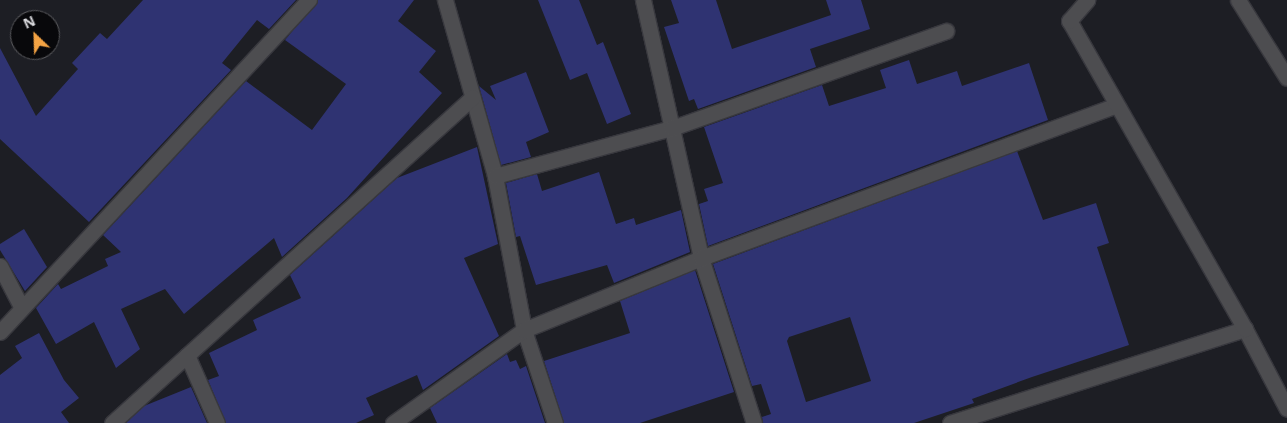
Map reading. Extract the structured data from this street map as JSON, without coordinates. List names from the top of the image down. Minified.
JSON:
{"north":"top left"}
